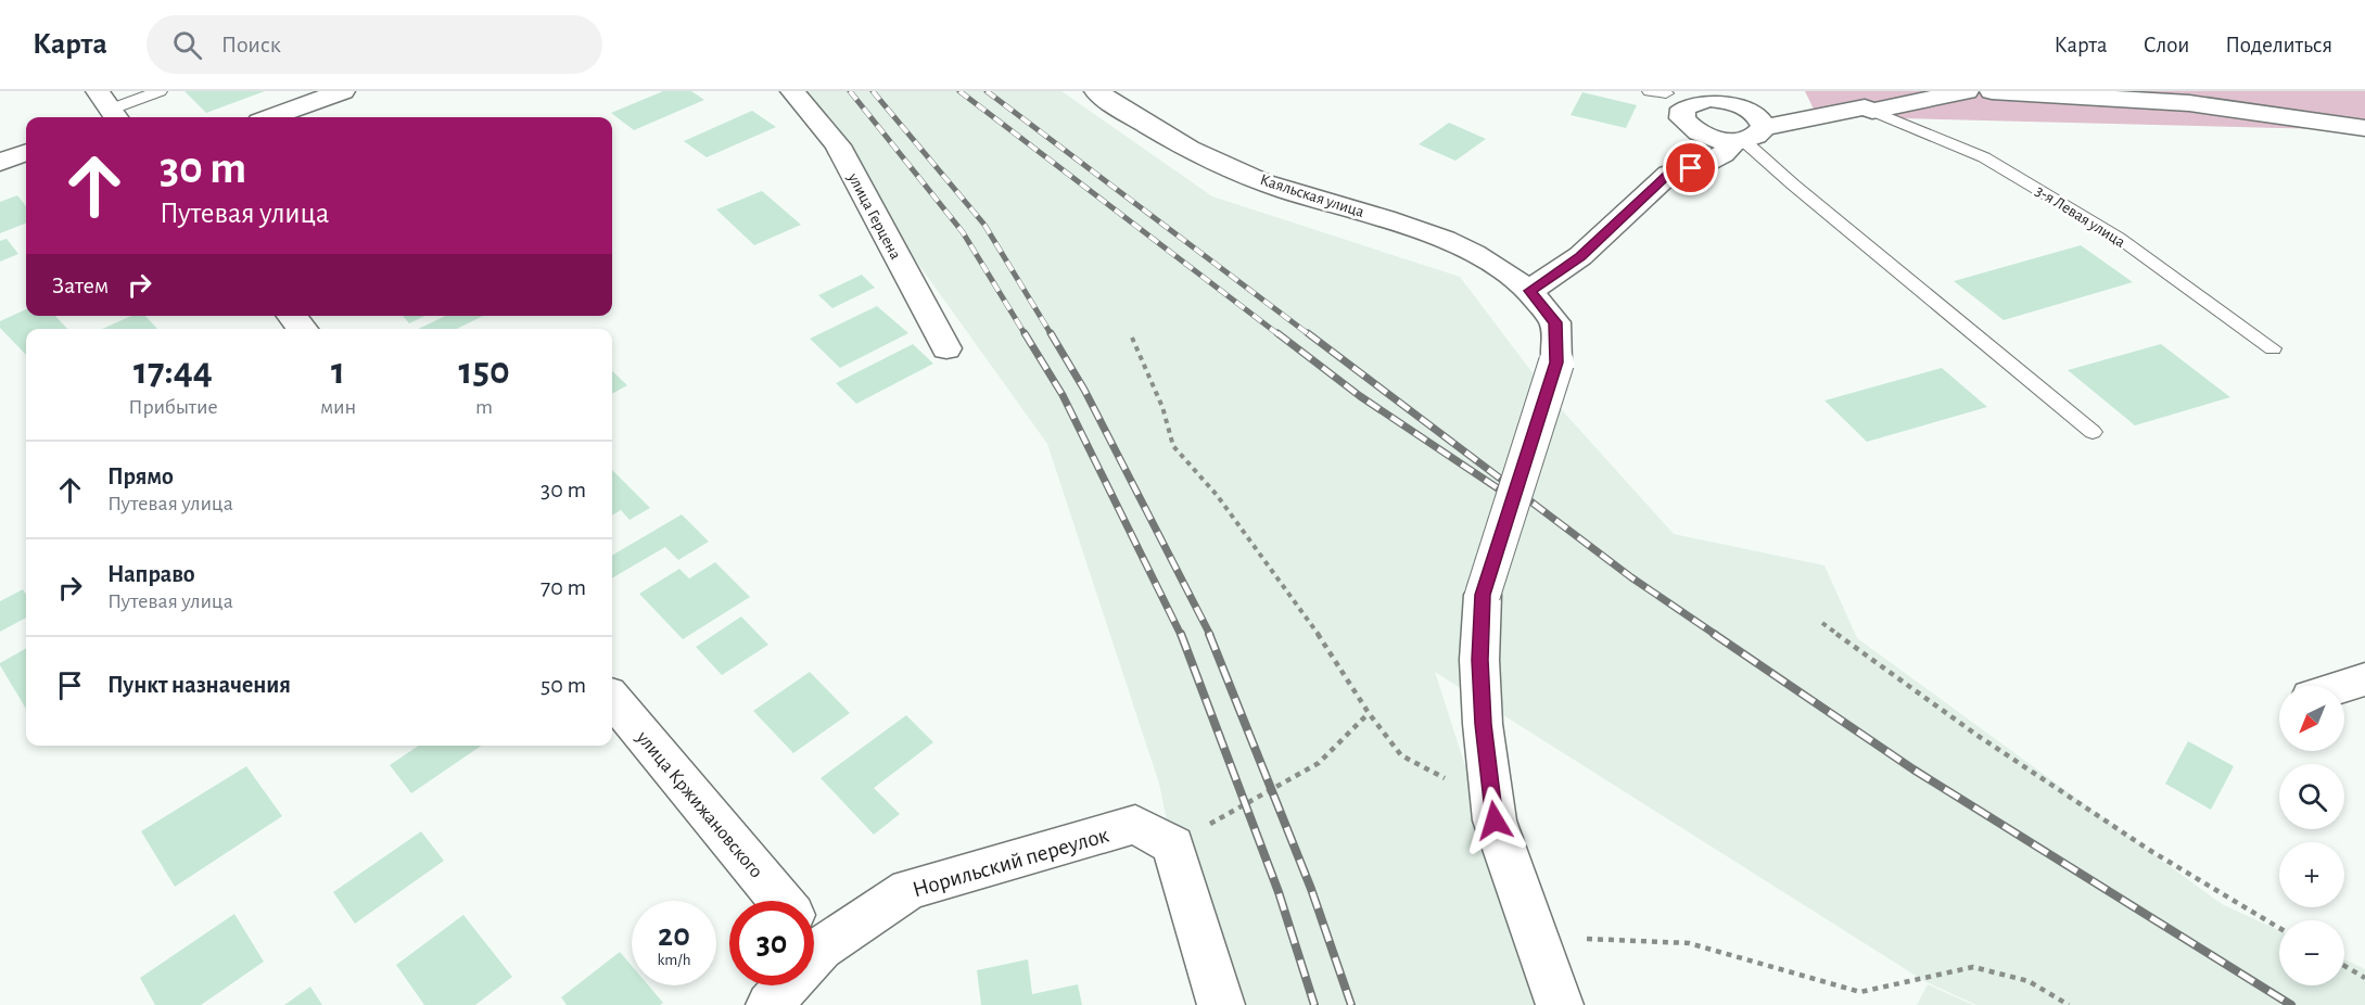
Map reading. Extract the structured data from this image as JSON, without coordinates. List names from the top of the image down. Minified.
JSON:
{"streets":{"street":["Каяльская улица","улица Герцена","3-я Левая улица","улица Кржижановского","Норильский переулок"]},"north":"bottom left","page":{"header":"Карта","search":"Поиск","nav":["Карта","Слои","Поделиться"],"turn":["30 m","Путевая улица"],"then":"Затем","eta":["17:44","Прибытие","1","мин","150","m"],"list":[{"name":"Прямо","note":"Путевая улица","value":"30 m"},{"name":"Направо","note":"Путевая улица","value":"70 m"},{"name":"Пункт назначения","value":"50 m"}],"map_buttons":["+","−"],"speed":"20 km/h","limit":"30"}}
